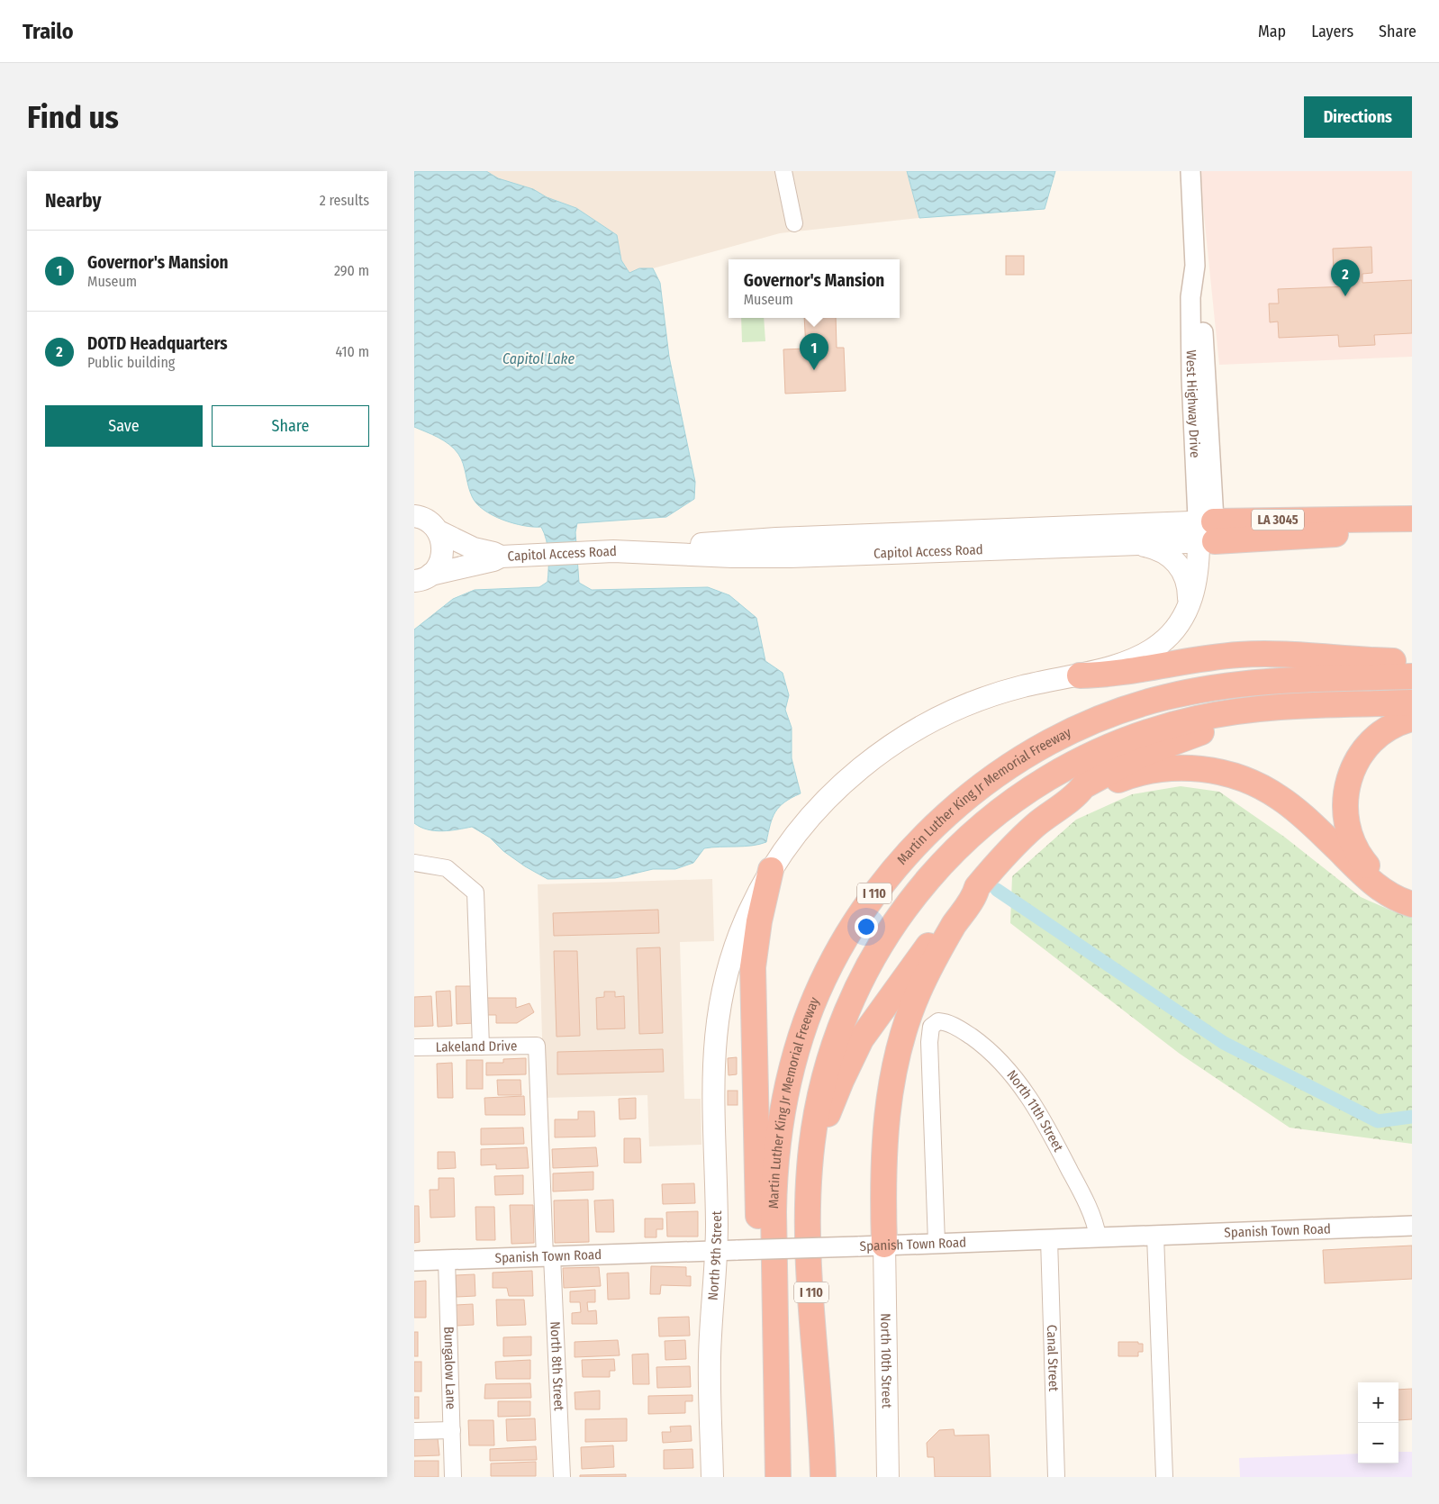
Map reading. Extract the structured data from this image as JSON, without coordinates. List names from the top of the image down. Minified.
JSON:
{"streets":{"highway":["LA 3045","Martin Luther King Jr Memorial Freeway","I 110"],"main road":["Capitol Access Road","North 9th Street","North 10th Street"],"street":["West Highway Drive","Lakeland Drive","North 11th Street","Spanish Town Road","Canal Street","North 8th Street","Bungalow Lane"]},"crossings":[["West Highway Drive","LA 3045"],["West Highway Drive","Capitol Access Road"],["West Highway Drive","North 9th Street"],["LA 3045","Capitol Access Road"],["LA 3045","North 9th Street"],["Capitol Access Road","North 9th Street"],["Lakeland Drive","North 8th Street"],["North 11th Street","Spanish Town Road"],["Spanish Town Road","North 9th Street"],["Spanish Town Road","Canal Street"],["Spanish Town Road","North 10th Street"],["Spanish Town Road","North 8th Street"],["Spanish Town Road","Bungalow Lane"]],"water":["Capitol Lake"],"page":{"header":"Trailo","nav":["Map","Layers","Share"],"buttons":["Directions",["Save","Share"]],"title":"Find us","heading":["Nearby","2 results"],"list":[{"mark":"1","name":"Governor's Mansion","note":"Museum","value":"290 m"},{"mark":"2","name":"DOTD Headquarters","note":"Public building","value":"410 m"}],"popup":["Governor's Mansion","Museum"],"pins":["2","1"],"map_buttons":["+","−"]}}
